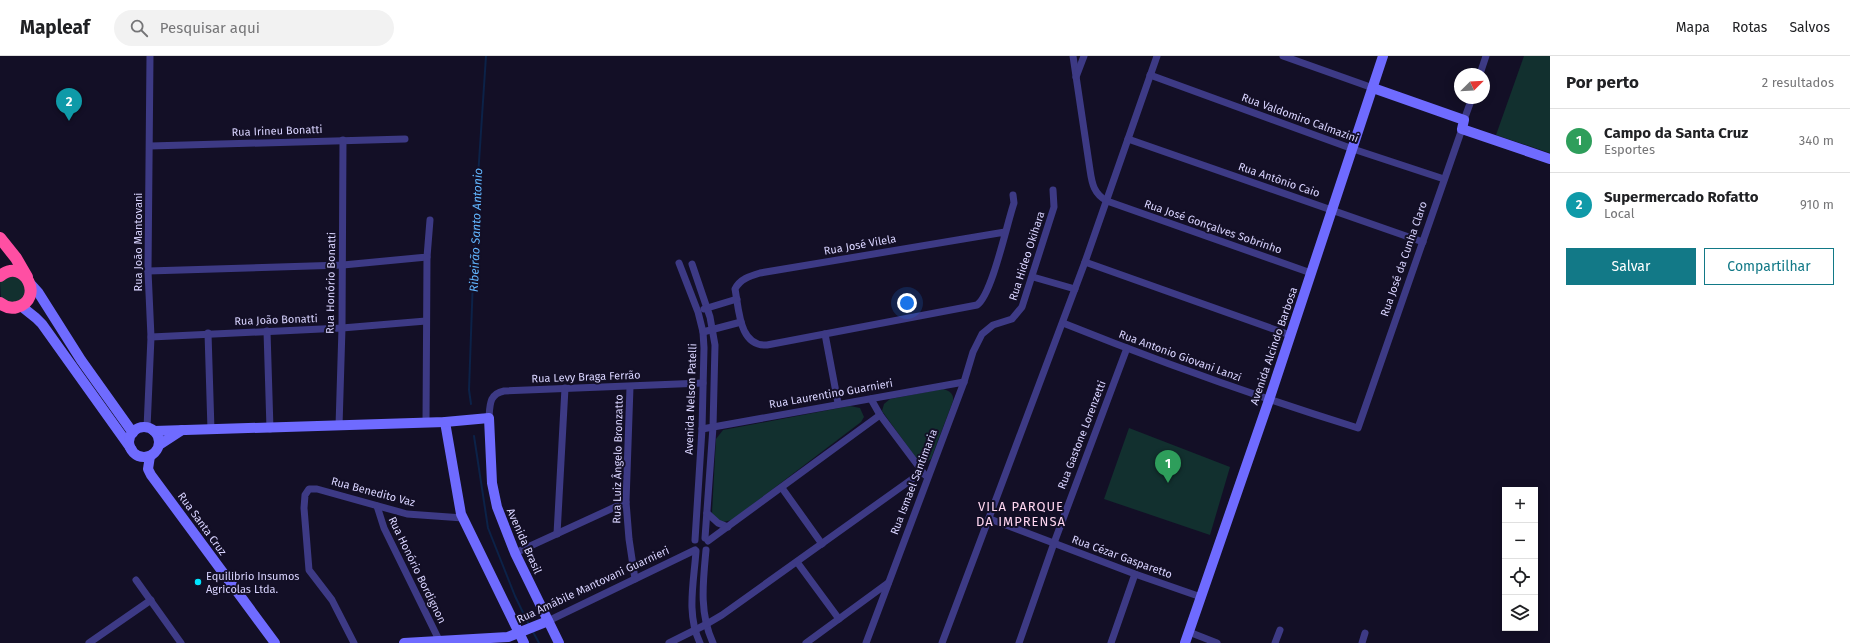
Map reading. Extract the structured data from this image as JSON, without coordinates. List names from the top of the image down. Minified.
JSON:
{"streets":{"main road":["Avenida Alcindo Barbosa","Rua Santa Cruz","Avenida Brasil","Rua Amábile Mantovani Guarnieri"],"street":["Rua Valdomiro Calmazini","Rua Irineu Bonatti","Rua Antônio Caio","Rua José Gonçalves Sobrinho","Rua João Mantovani","Rua José Vilela","Rua Hideo Okihara","Rua José da Cunha Claro","Rua Honório Bonatti","Rua João Bonatti","Rua Antonio Giovani Lanzi","Rua Levy Braga Ferrão","Rua Laurentino Guarnieri","Avenida Nelson Patelli","Rua Gastone Lorenzetti","Rua Luiz Ângelo Bronzatto","Rua Ismael Santimaria","Rua Benedito Vaz","Rua Cézar Gasparetto","Rua Honório Bordignon"]},"crossings":[["Rua Valdomiro Calmazini","Rua José da Cunha Claro"],["Rua Valdomiro Calmazini","Avenida Alcindo Barbosa"],["Rua Irineu Bonatti","Rua João Mantovani"],["Rua Irineu Bonatti","Rua Honório Bonatti"],["Rua Antônio Caio","Rua José da Cunha Claro"],["Rua Antônio Caio","Avenida Alcindo Barbosa"],["Rua José Gonçalves Sobrinho","Avenida Alcindo Barbosa"],["Rua João Mantovani","Rua João Bonatti"],["Rua João Mantovani","Rua Santa Cruz"],["Rua Hideo Okihara","Rua Ismael Santimaria"],["Rua José da Cunha Claro","Rua Antonio Giovani Lanzi"],["Rua Honório Bonatti","Rua João Bonatti"],["Avenida Alcindo Barbosa","Rua Antonio Giovani Lanzi"],["Avenida Alcindo Barbosa","Rua Cézar Gasparetto"],["Rua Antonio Giovani Lanzi","Rua Gastone Lorenzetti"],["Rua Levy Braga Ferrão","Avenida Nelson Patelli"],["Rua Levy Braga Ferrão","Rua Luiz Ângelo Bronzatto"],["Rua Levy Braga Ferrão","Avenida Brasil"],["Rua Laurentino Guarnieri","Avenida Nelson Patelli"],["Rua Laurentino Guarnieri","Rua Ismael Santimaria"],["Avenida Nelson Patelli","Rua Amábile Mantovani Guarnieri"],["Rua Gastone Lorenzetti","Rua Cézar Gasparetto"],["Rua Luiz Ângelo Bronzatto","Rua Amábile Mantovani Guarnieri"],["Rua Benedito Vaz","Rua Honório Bordignon"],["Avenida Brasil","Rua Amábile Mantovani Guarnieri"],["Rua Honório Bordignon","Rua Amábile Mantovani Guarnieri"]],"districts":["VILA PARQUE DA IMPRENSA"],"water":["Ribeirão Santo Antonio"],"places":["Equilibrio Insumos Agricolas Ltda."],"north":"top right","page":{"header":"Mapleaf","search":"Pesquisar aqui","nav":["Mapa","Rotas","Salvos"],"heading":["Por perto","2 resultados"],"pins":["2","1"],"list":[{"mark":"1","name":"Campo da Santa Cruz","note":"Esportes","value":"340 m"},{"mark":"2","name":"Supermercado Rofatto","note":"Local","value":"910 m"}],"buttons":["Salvar","Compartilhar"],"map_buttons":["+","−"]}}
